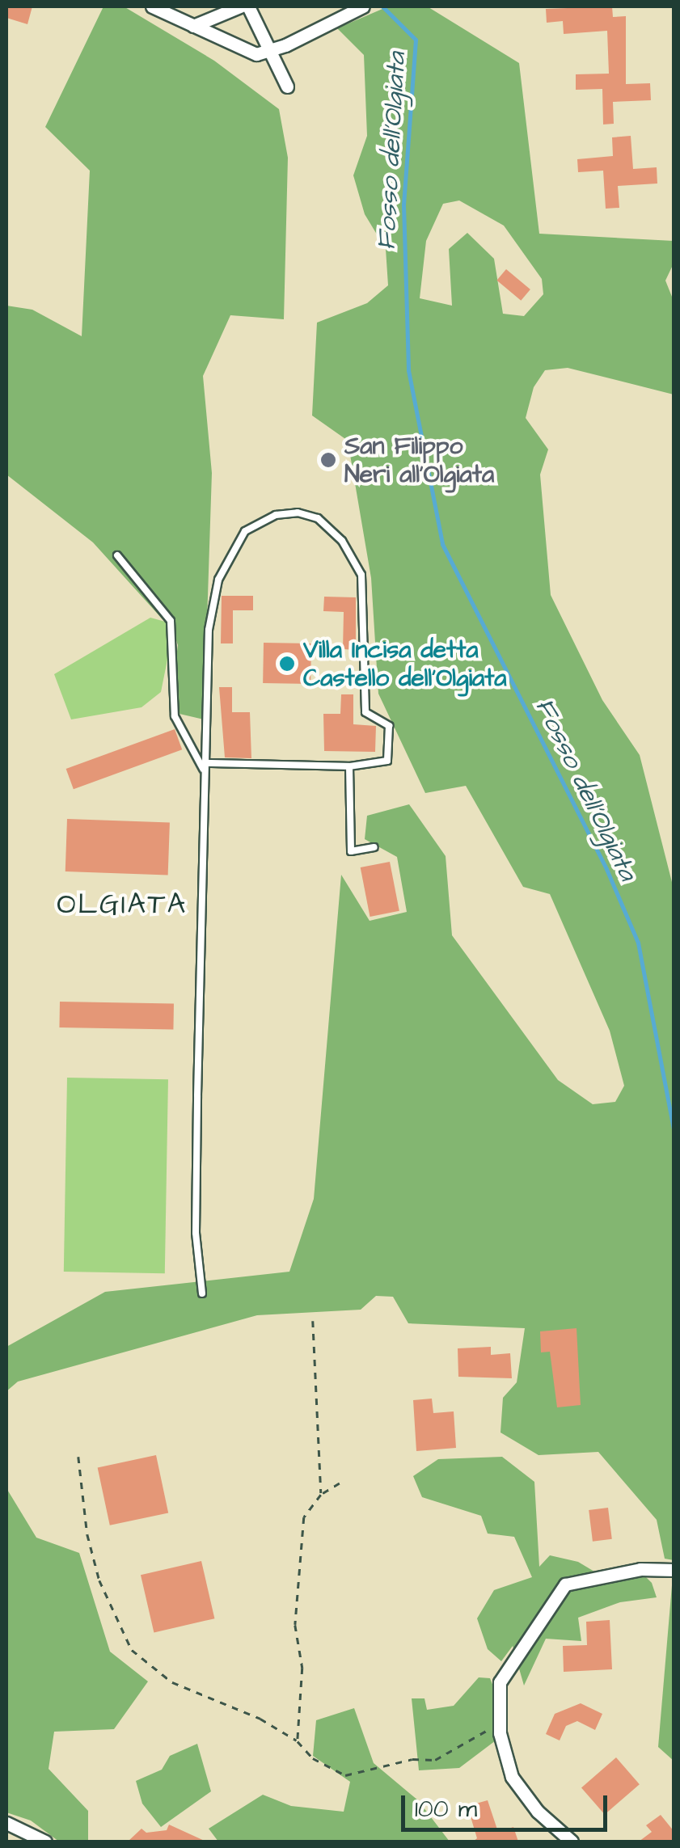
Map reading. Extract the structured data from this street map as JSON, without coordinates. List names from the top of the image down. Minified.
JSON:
{"districts":["OLGIATA"],"water":["Fosso dell’Olgiata"],"places":["San Filippo Neri all'Olgiata","Villa Incisa detta Castello dell'Olgiata"],"scale_bar":"100 m"}
